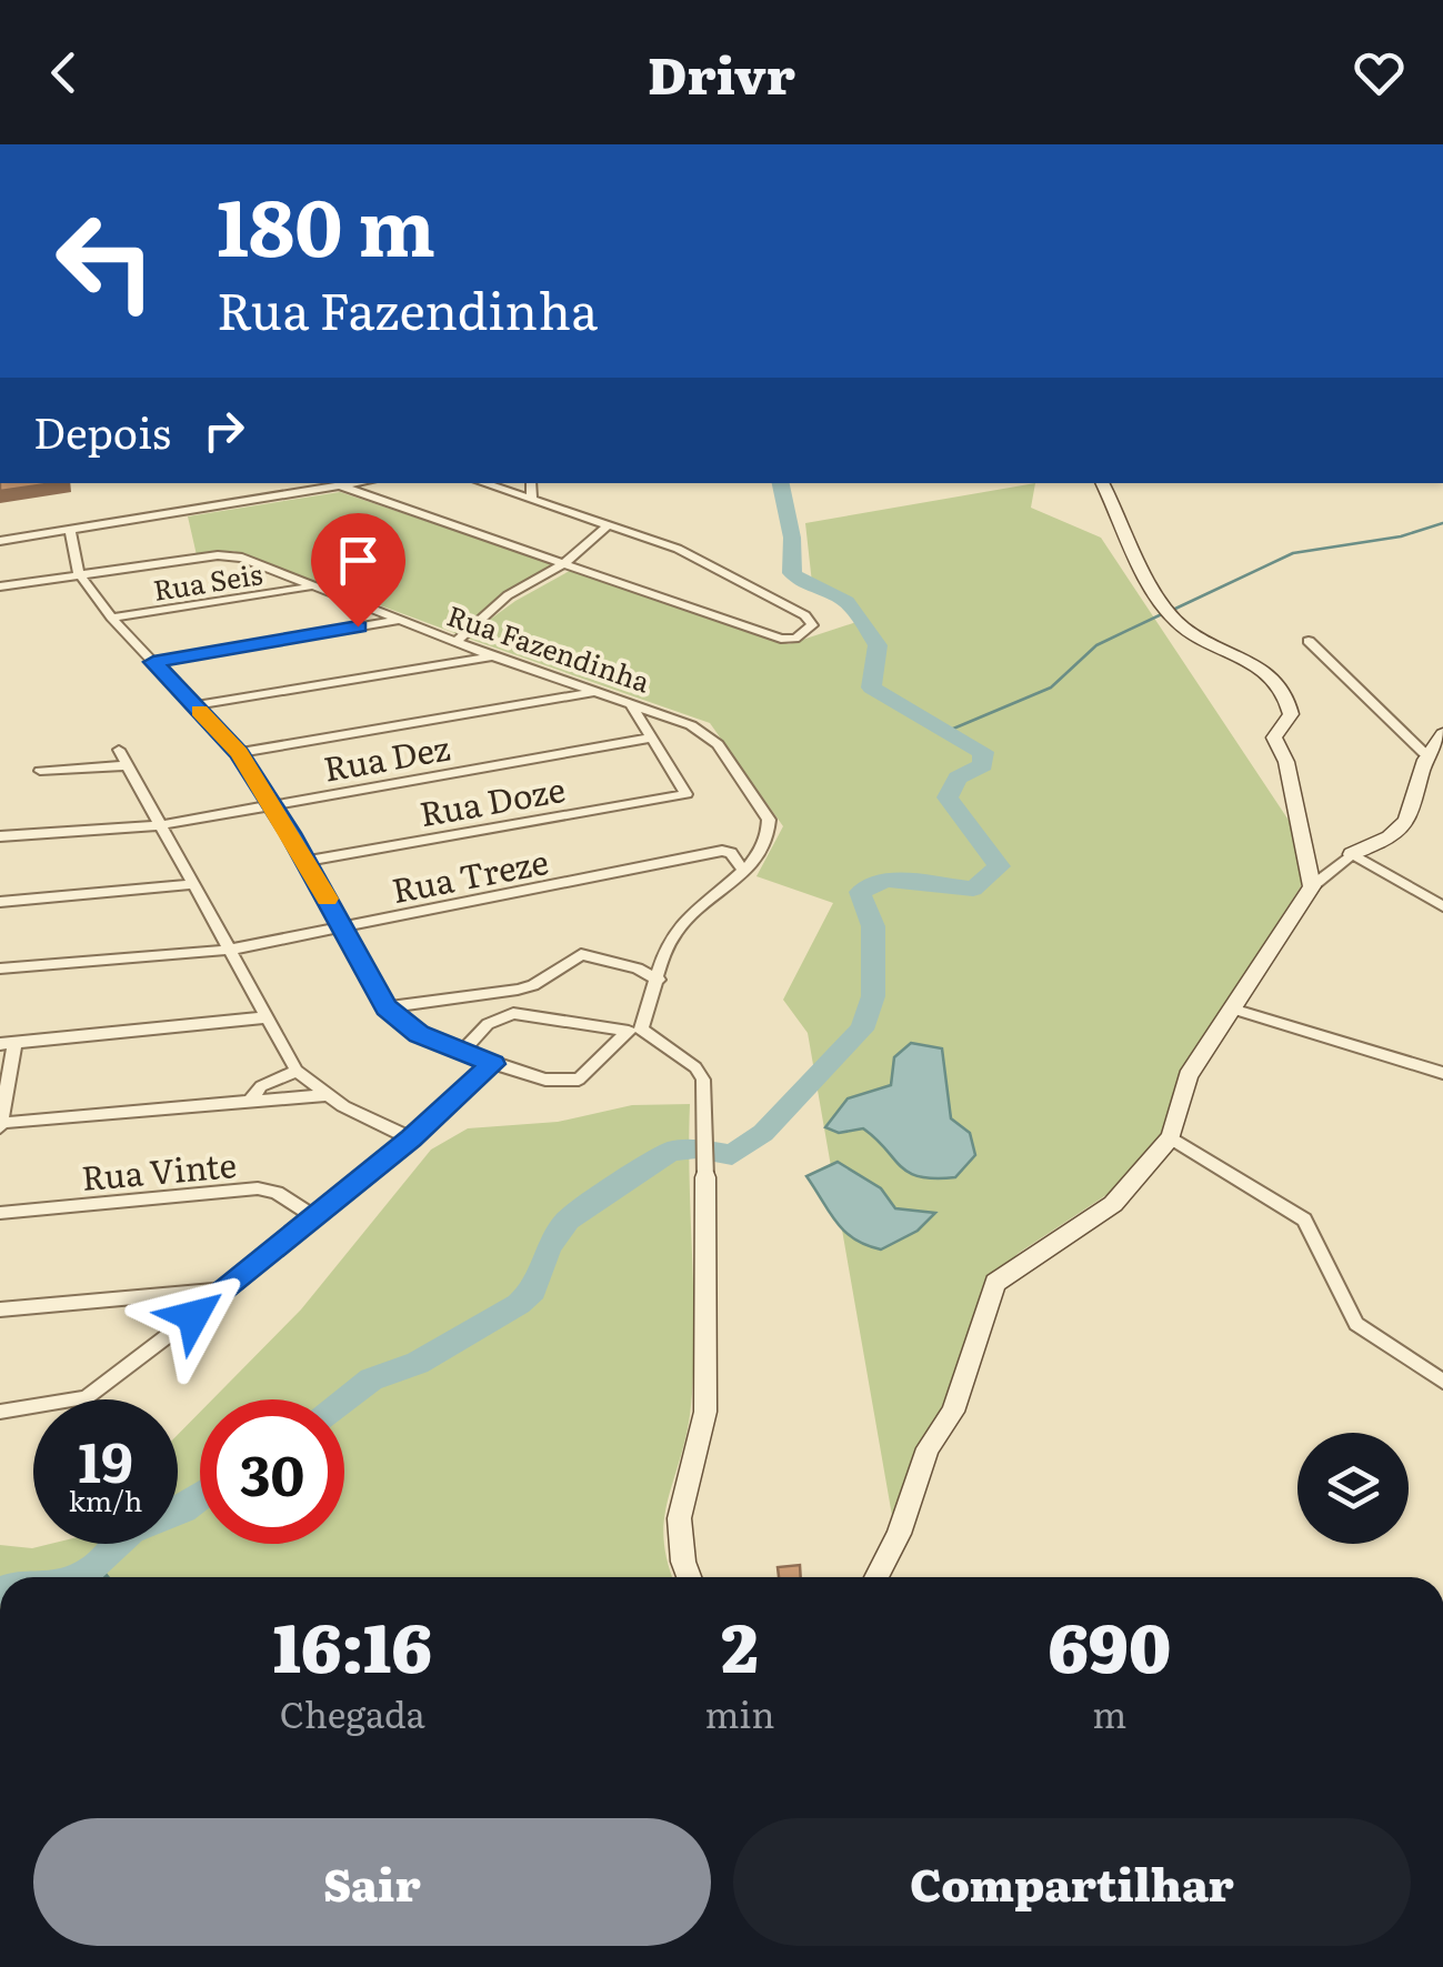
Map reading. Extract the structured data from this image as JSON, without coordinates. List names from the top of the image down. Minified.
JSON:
{"streets":{"street":["Rua Seis","Rua Fazendinha","Rua Dez","Rua Doze","Rua Treze","Rua Vinte"]},"crossings":[["Rua Seis","Rua Fazendinha"],["Rua Fazendinha","Rua Treze"],["Rua Dez","Rua Doze"]],"page":{"header":"Drivr","turn":["180 m","Rua Fazendinha"],"then":"Depois","speed":"19 km/h","limit":"30","eta":["16:16","Chegada","2","min","690","m"],"buttons":["Sair","Compartilhar"]}}
